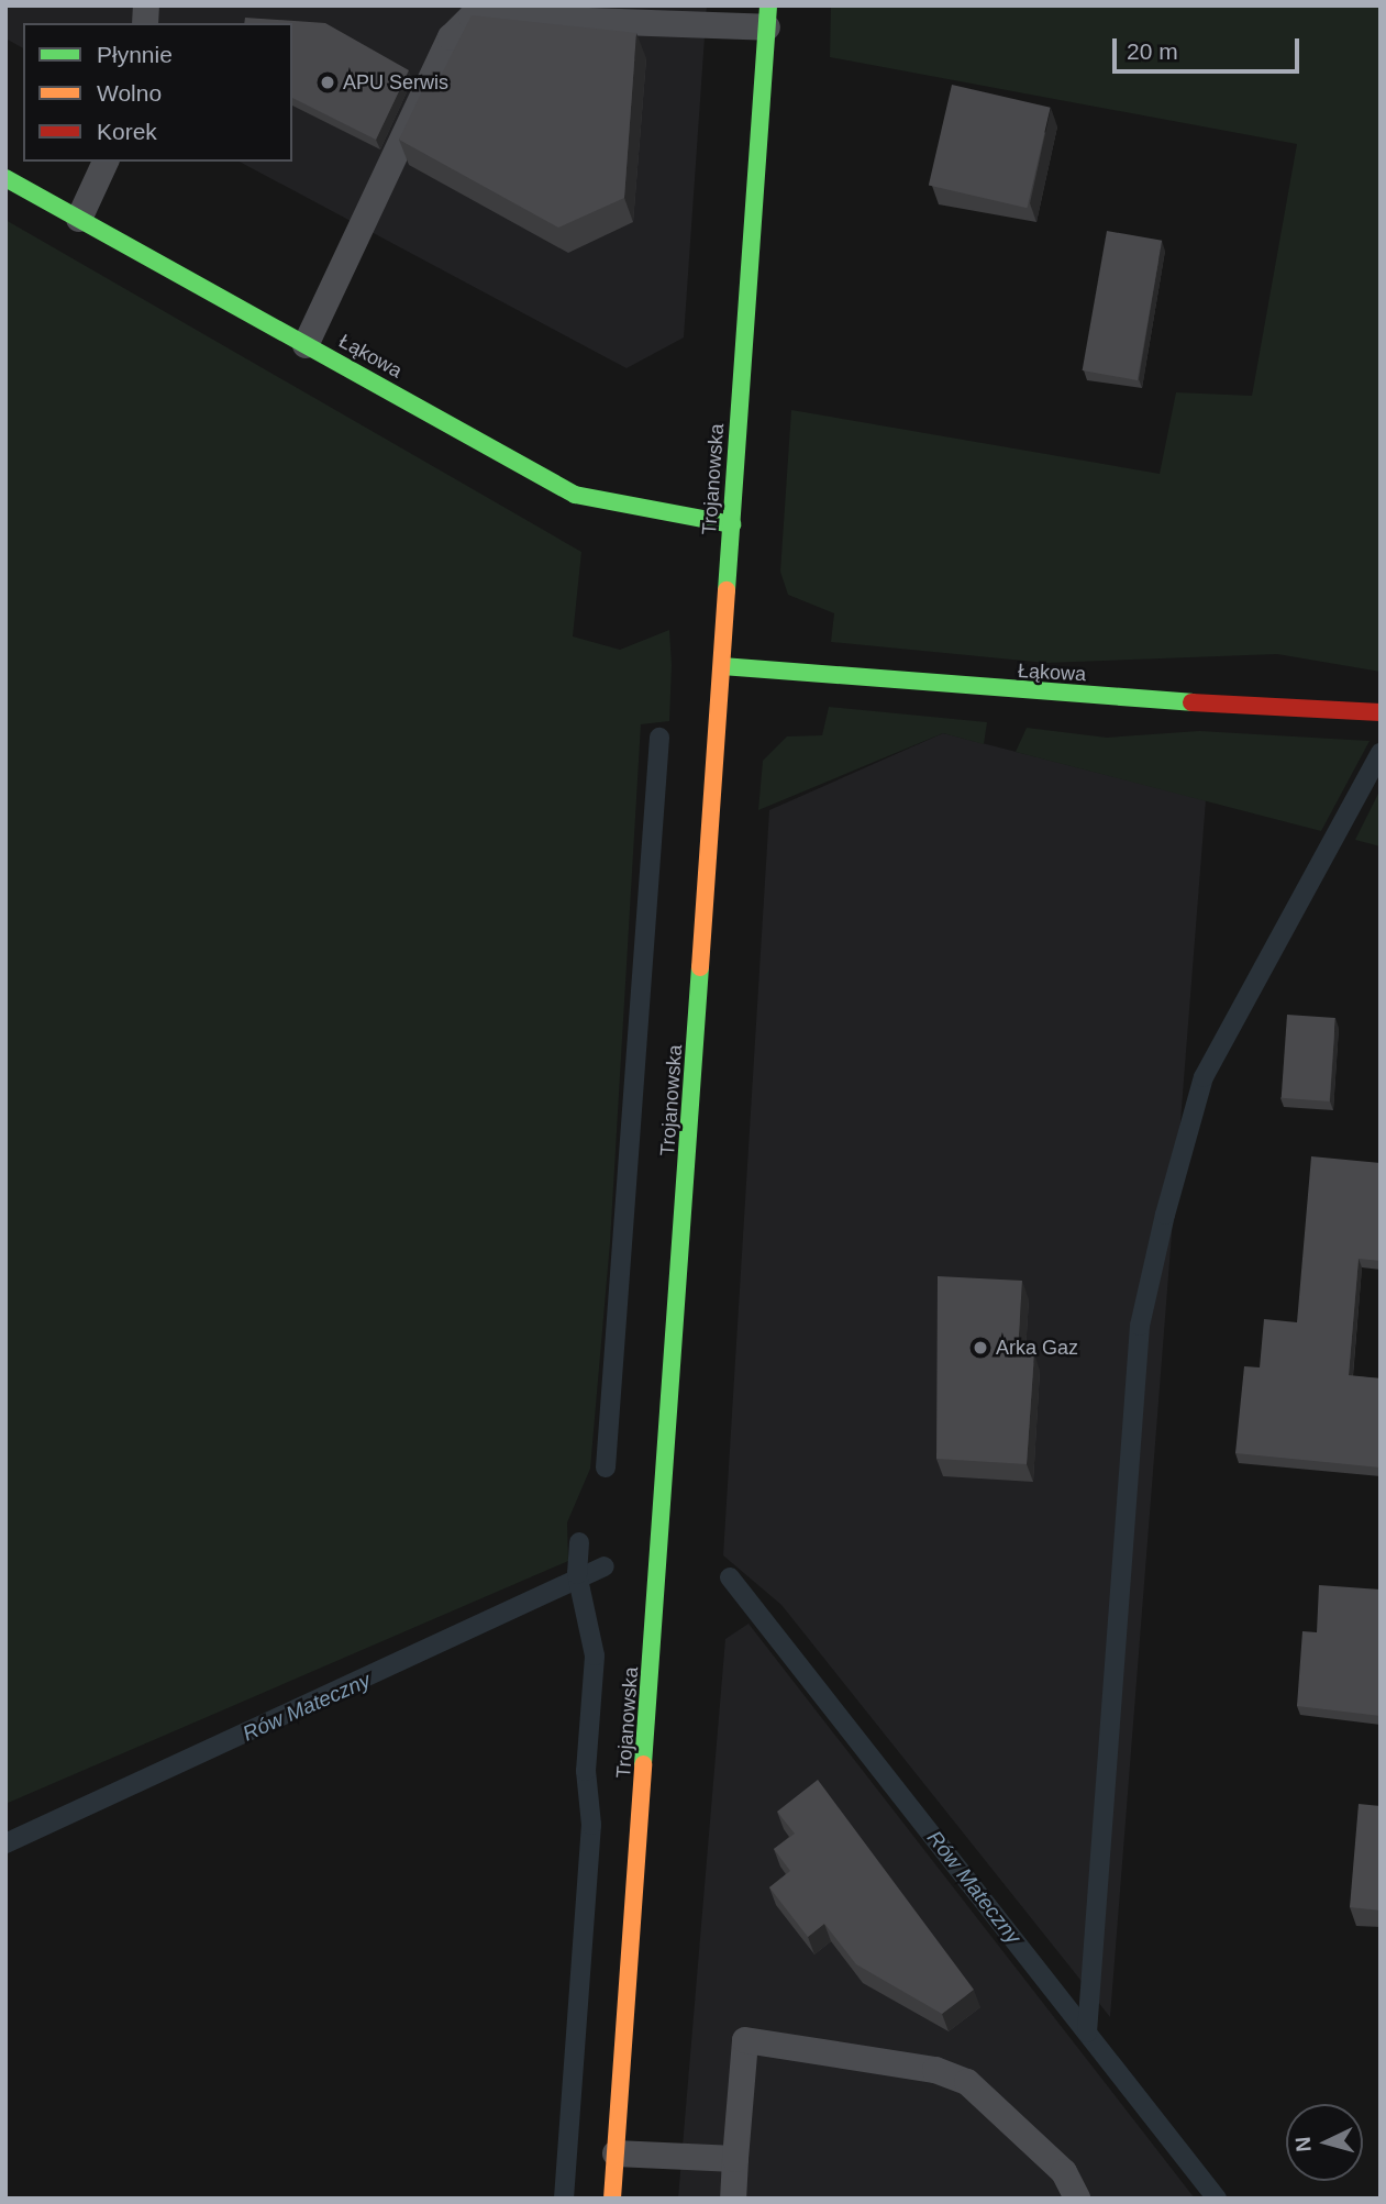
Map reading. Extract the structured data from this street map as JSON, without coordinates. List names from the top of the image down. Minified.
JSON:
{"streets":{"street":["Łąkowa","Trojanowska"]},"crossings":[["Łąkowa","Trojanowska"]],"water":["Rów Mateczny"],"places":["APU Serwis","Arka Gaz"],"legend":["Płynnie","Wolno","Korek"],"scale_bar":"20 m","north":"left"}
